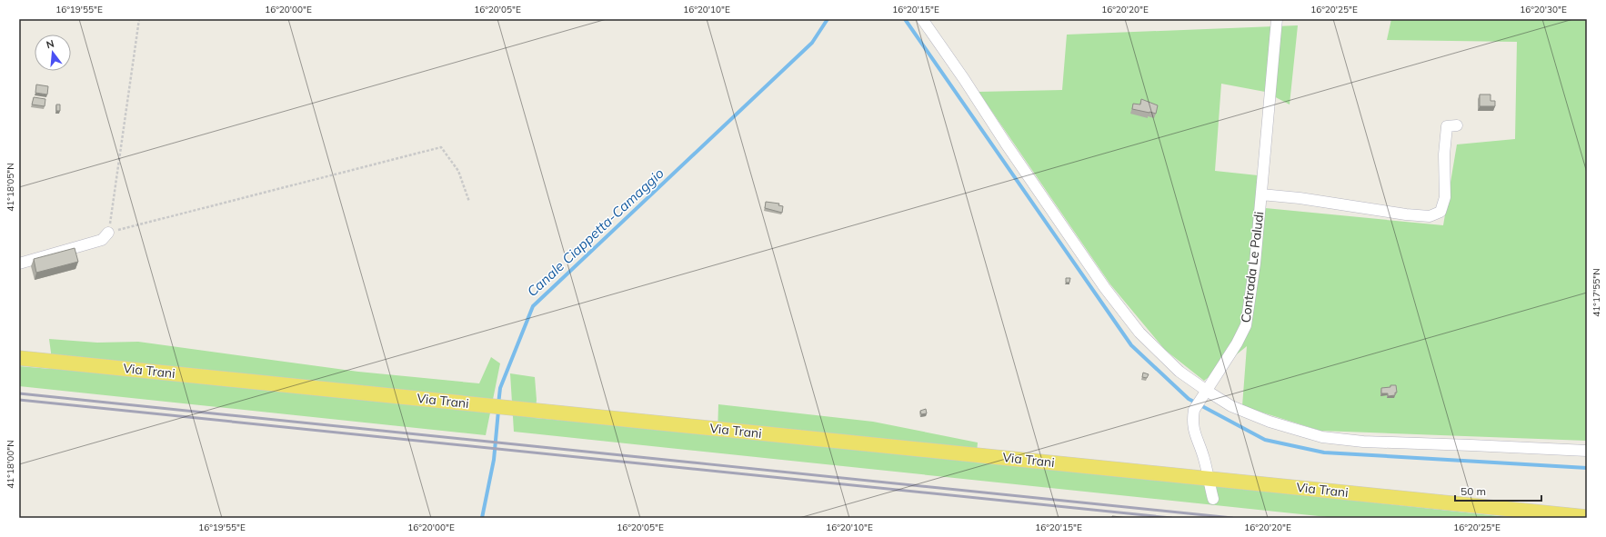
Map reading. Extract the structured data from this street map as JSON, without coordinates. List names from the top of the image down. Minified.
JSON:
{"streets":{"main road":["Via Trani"],"street":["Contrada Le Paludi"]},"crossings":[["Contrada Le Paludi","Via Trani"]],"water":["Canale Ciappetta-Camaggio"],"scale_bar":"50 m","north":"top","coordinates":["16°19'55\"E","16°20'00\"E","16°20'05\"E","16°20'10\"E","16°20'15\"E","16°20'20\"E","16°20'25\"E","16°20'30\"E","41°18'05\"N","41°17'55\"N","41°18'00\"N"]}
